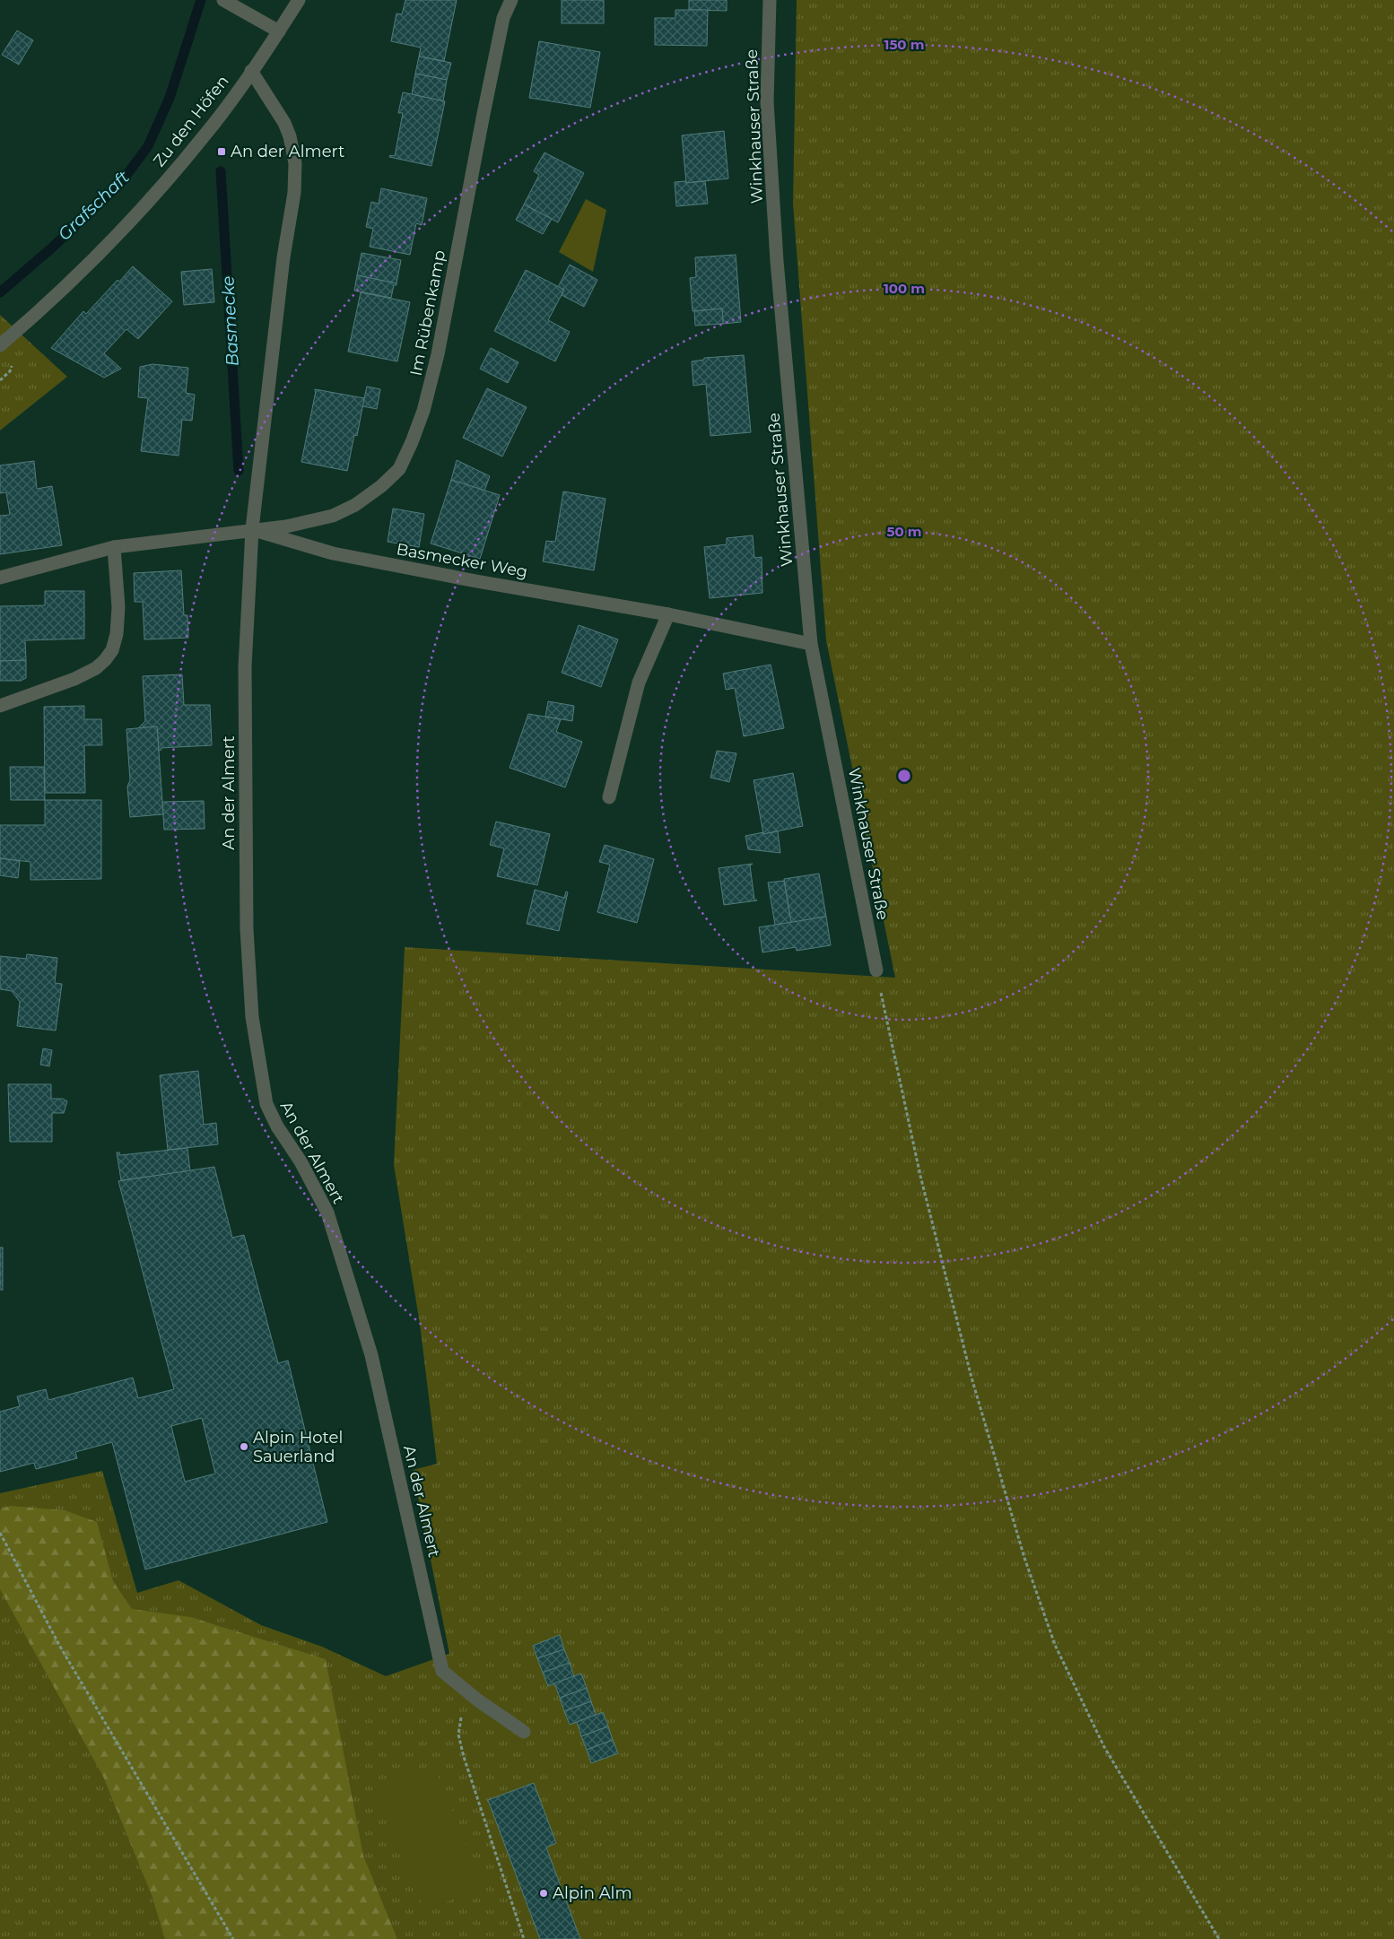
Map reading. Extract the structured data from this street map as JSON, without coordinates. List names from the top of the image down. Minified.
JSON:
{"streets":{"street":["Zu den Höfen","Winkhauser Straße","Im Rübenkamp","Basmecker Weg","An der Almert"]},"crossings":[["Zu den Höfen","An der Almert"],["Winkhauser Straße","Basmecker Weg"],["Im Rübenkamp","Basmecker Weg"],["Im Rübenkamp","An der Almert"],["Basmecker Weg","An der Almert"]],"water":["Grafschaft","Basmecke"],"places":{"transit":["An der Almert"],"other":["Alpin Hotel Sauerland","Alpin Alm"]},"rings":["150 m","100 m","50 m"]}
